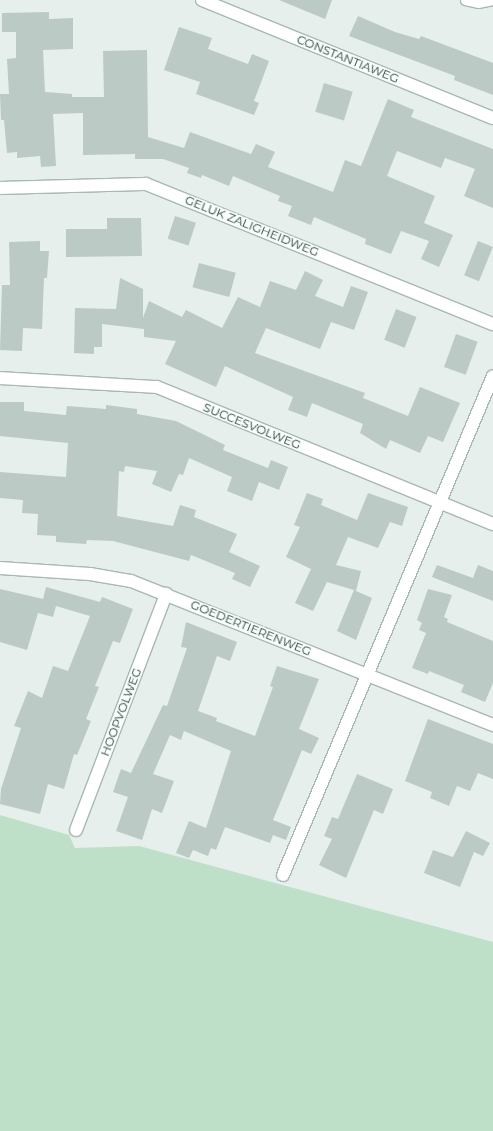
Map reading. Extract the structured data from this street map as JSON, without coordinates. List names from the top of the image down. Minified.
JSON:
{"streets":{"street":["CONSTANTIAWEG","GELUK ZALIGHEIDWEG","SUCCESVOLWEG","GOEDERTIERENWEG","HOOPVOLWEG"]},"crossings":[["GOEDERTIERENWEG","HOOPVOLWEG"]]}
